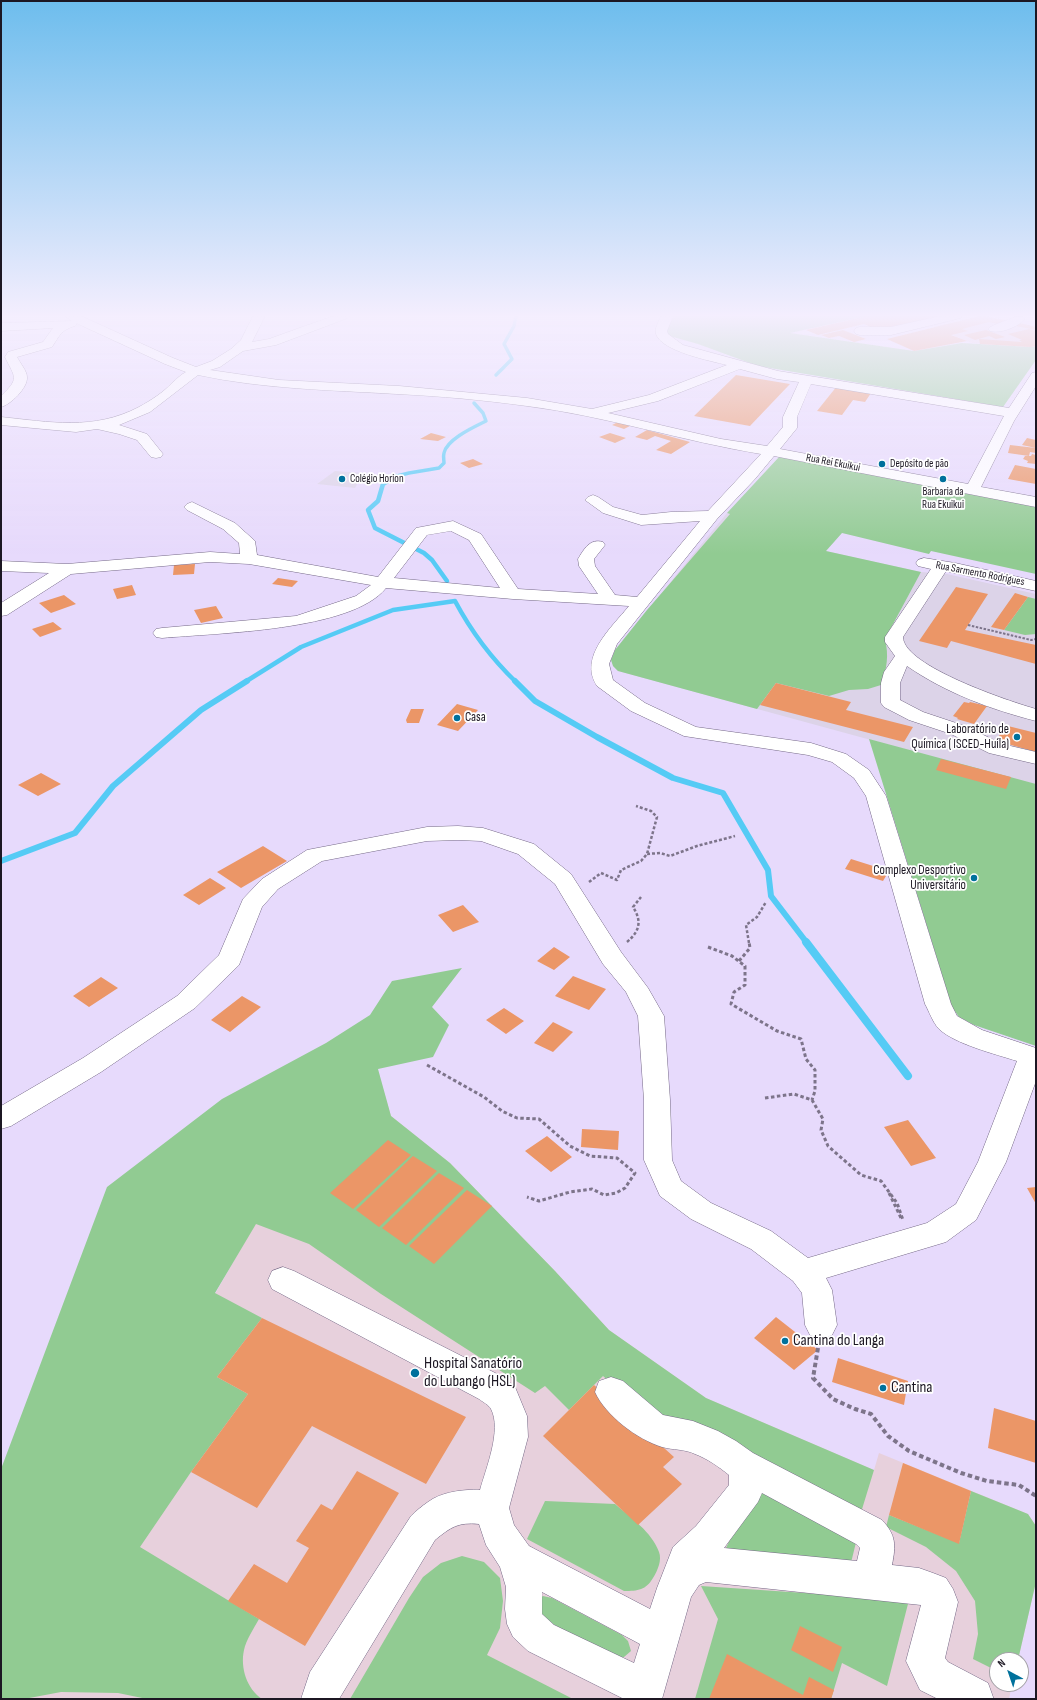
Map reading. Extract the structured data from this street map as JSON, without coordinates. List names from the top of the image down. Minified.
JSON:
{"streets":{"street":["Rua Rei Ekuikui","Rua Sarmento Rodrigues"]},"places":["Depósito de pão","Colégio Horion","Barbaria da Rua Ekuikui","Casa","Laboratório de Química ( ISCED-Huíla)","Complexo Desportivo Universitário","Cantina do Langa","Hospital Sanatório do Lubango (HSL)","Cantina"],"north":"top left"}
